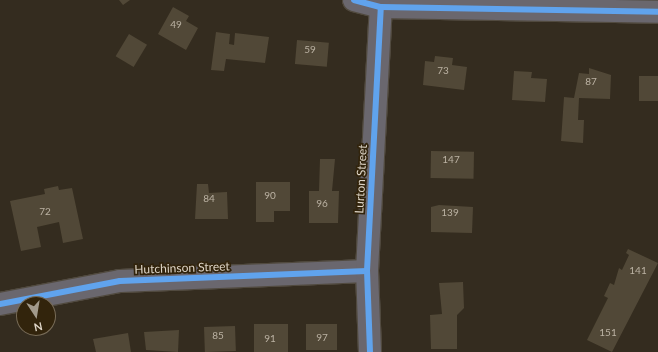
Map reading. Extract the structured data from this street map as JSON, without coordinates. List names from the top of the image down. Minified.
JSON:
{"streets":{"street":["Lurton Street","Hutchinson Street"]},"crossings":[["Lurton Street","Hutchinson Street"]],"house_numbers":["49","59","73","87","147","90","84","96","72","139","141","151","85","97","91"],"north":"bottom"}
